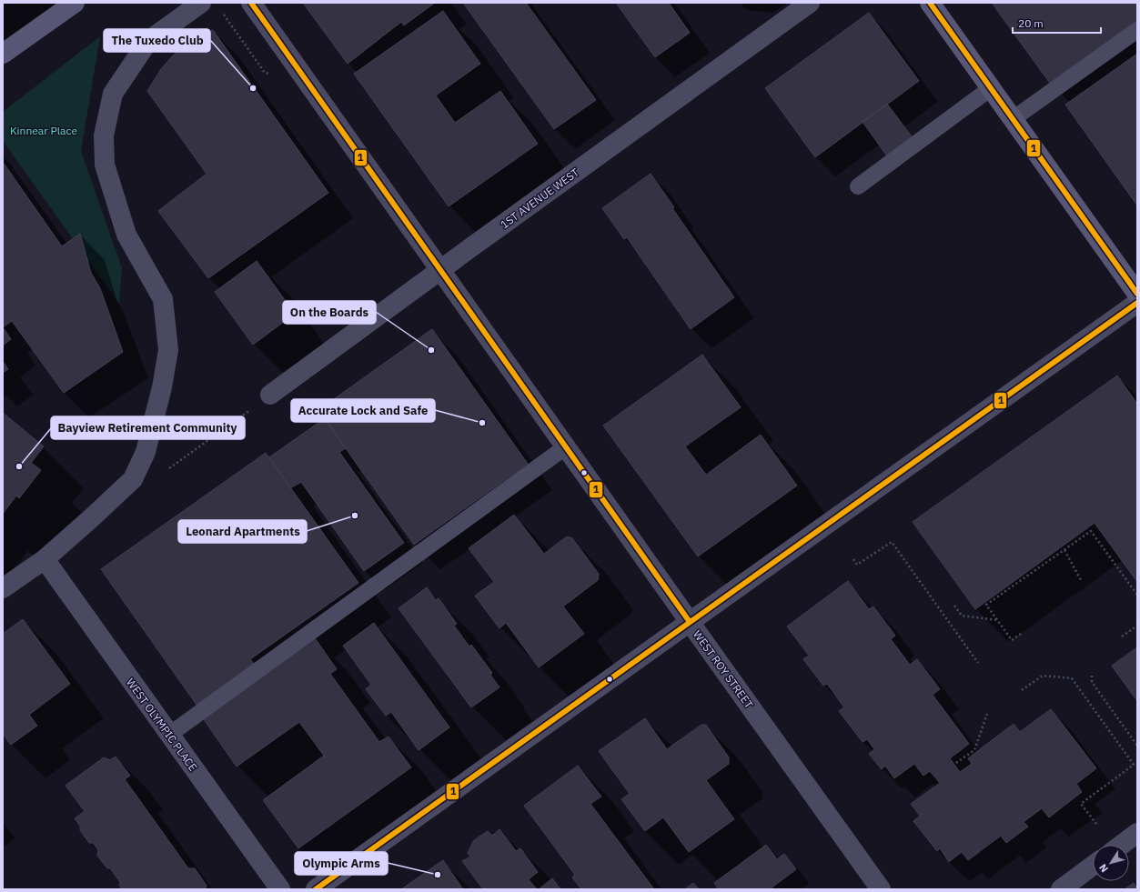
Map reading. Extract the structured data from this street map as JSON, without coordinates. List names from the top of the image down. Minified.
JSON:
{"streets":{"street":["1ST AVENUE WEST","WEST ROY STREET","WEST OLYMPIC PLACE"]},"crossings":[["1ST AVENUE WEST","WEST ROY STREET"]],"parks":["Kinnear Place"],"places":["The Tuxedo Club","On the Boards","Accurate Lock and Safe","Bayview Retirement Community","Leonard Apartments","Olympic Arms"],"lines":["transit line 1"],"scale_bar":"20 m","north":"bottom left"}
